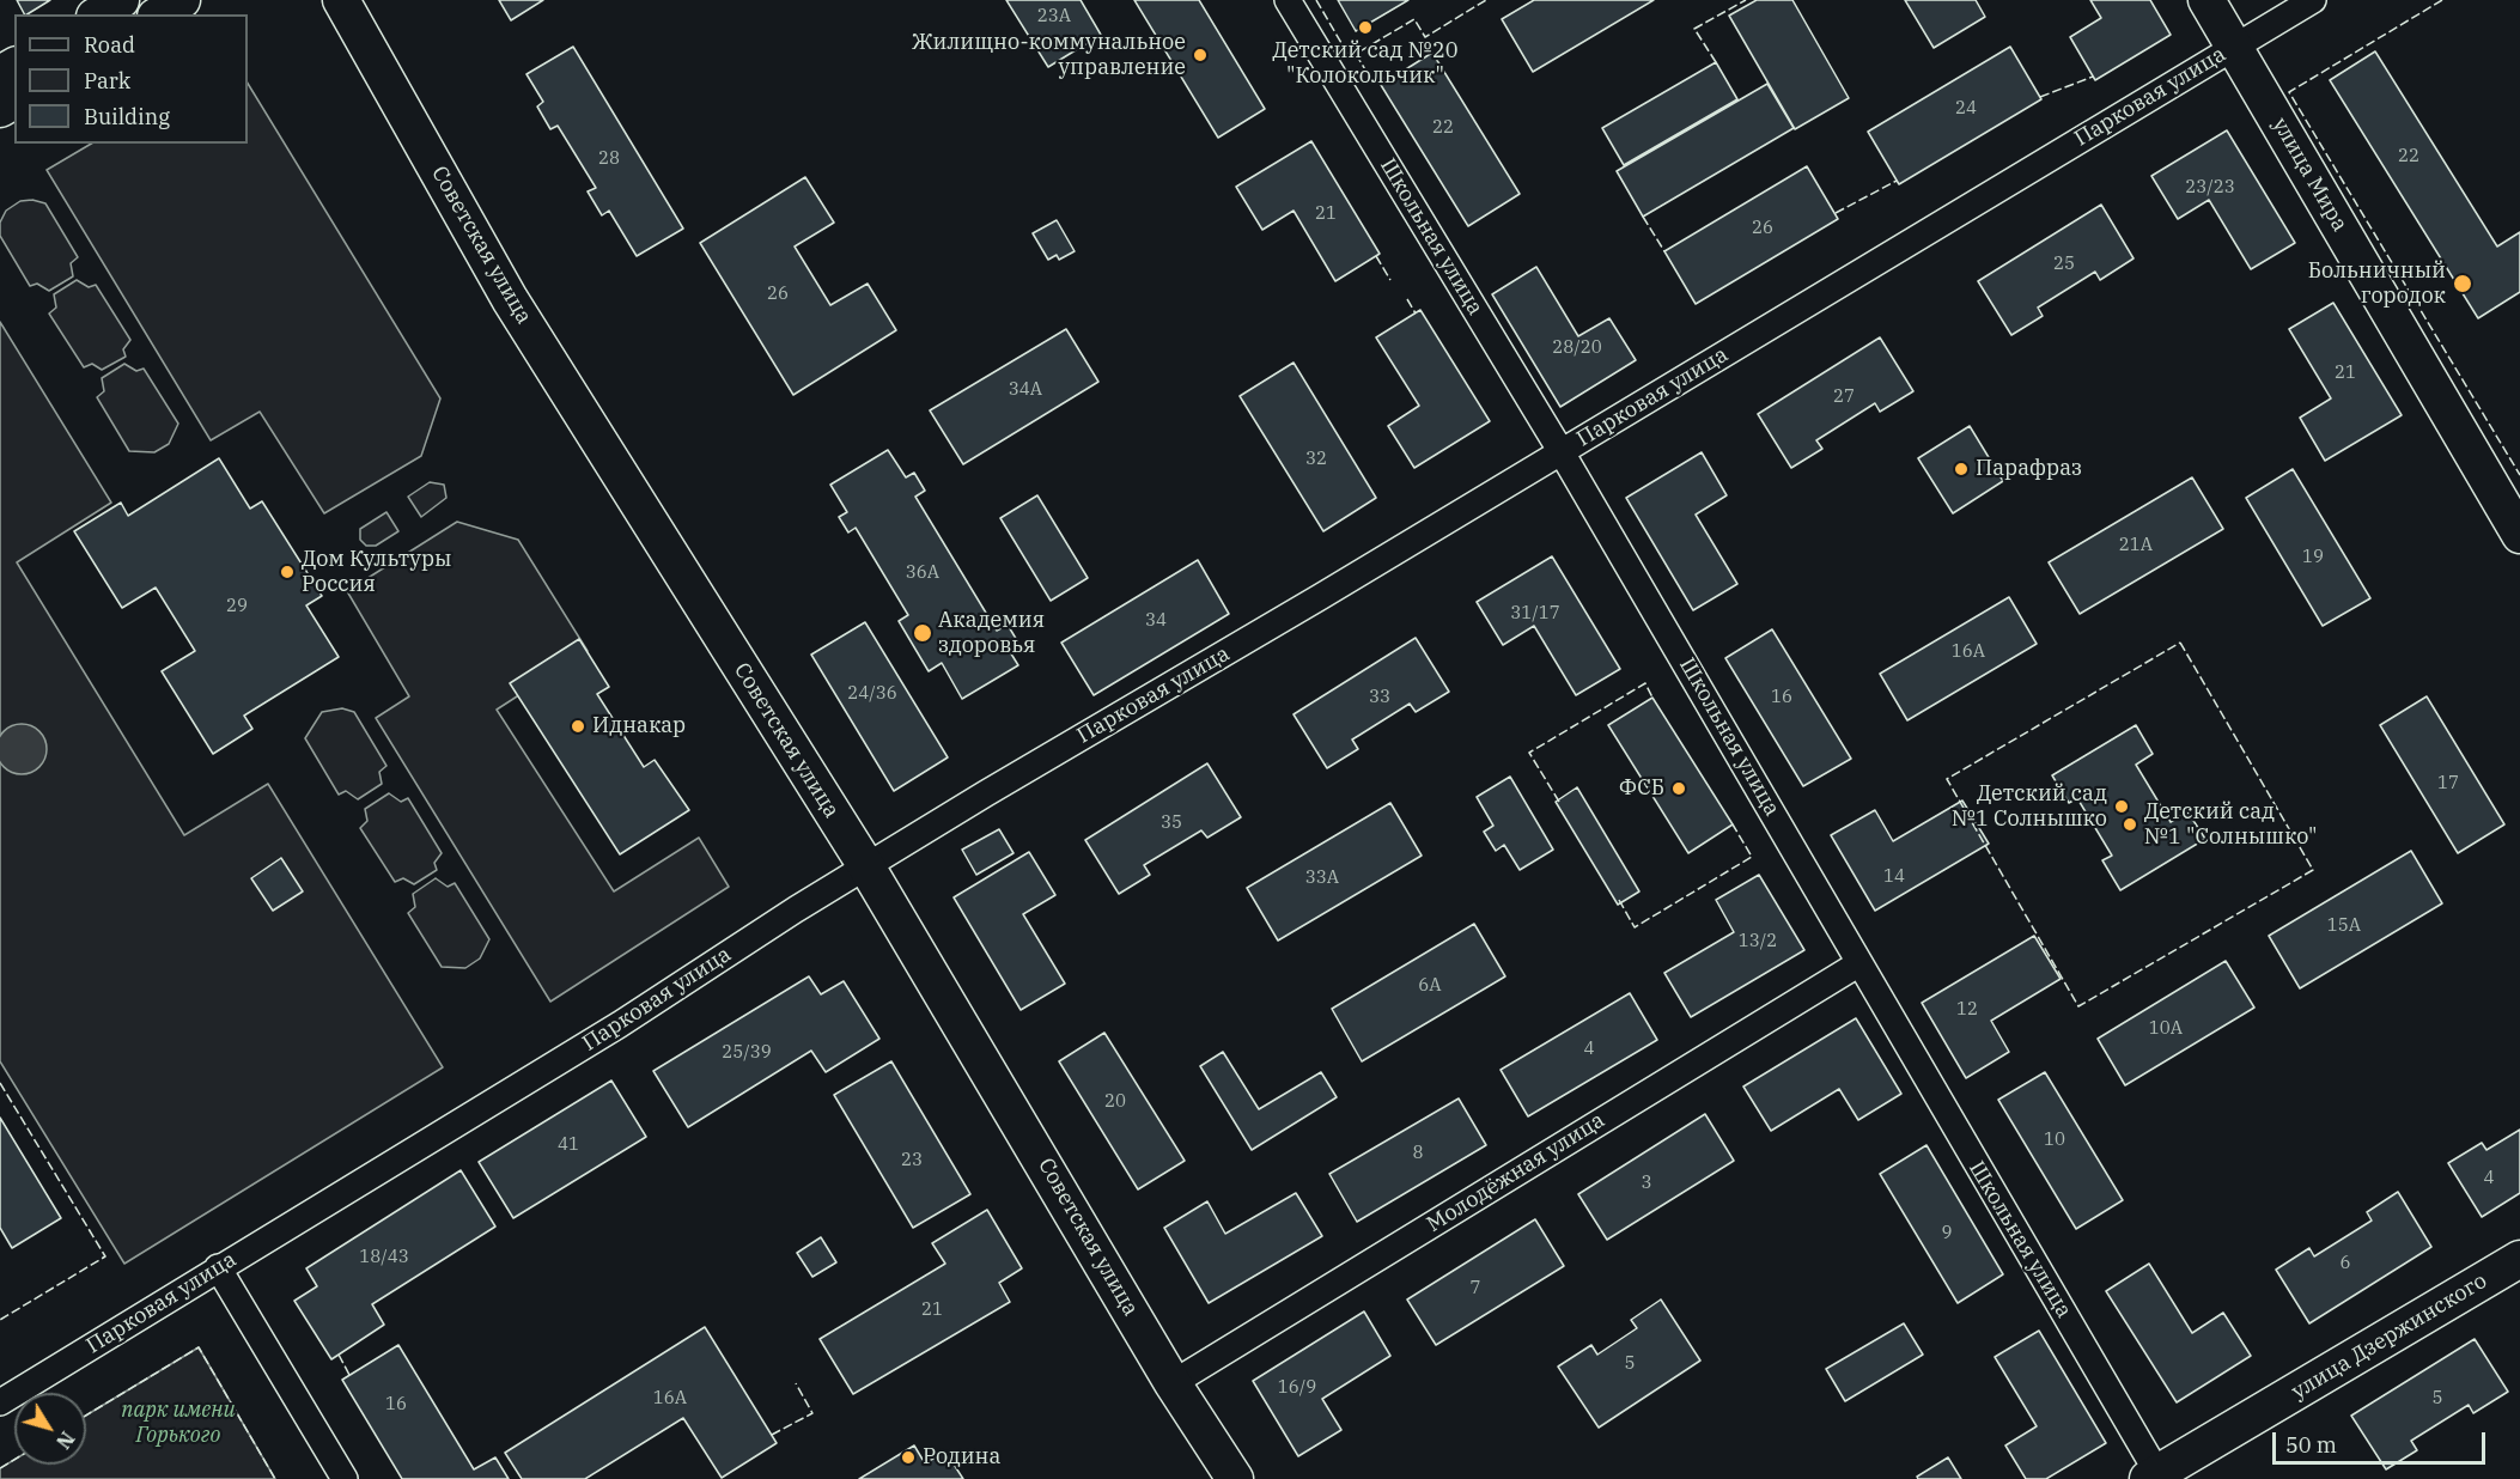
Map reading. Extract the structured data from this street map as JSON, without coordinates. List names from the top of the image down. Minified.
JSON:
{"streets":{"street":["Парковая улица","улица Мира","Школьная улица","Советская улица","Молодёжная улица","улица Дзержинского"]},"crossings":[["Парковая улица","улица Мира"],["Парковая улица","Школьная улица"],["Парковая улица","Советская улица"],["Школьная улица","Молодёжная улица"],["Школьная улица","улица Дзержинского"],["Советская улица","Молодёжная улица"]],"parks":["парк имени Горького"],"places":["Детский сад №20 \"Колокольчик\"","Жилищно-коммунальное управление","Больничный городок","Парафраз","Дом Культуры Россия","Академия здоровья","Иднакар","ФСБ","Детский сад №1 Солнышко","Детский сад №1 \"Солнышко\"","Родина"],"house_numbers":["23А","24","22","22","28","23/23","21","26","25","26","28/20","21","34А","27","32","21А","19","36А","29","31/17","34","16А","24/36","33","16","17","35","14","33А","15А","13/2","6А","12","10А","4","25/39","20","10","41","8","23","4","3","9","18/43","6","7","21","5","16/9","16А","5","16"],"legend":["Road","Park","Building"],"scale_bar":"50 m","north":"bottom right"}
